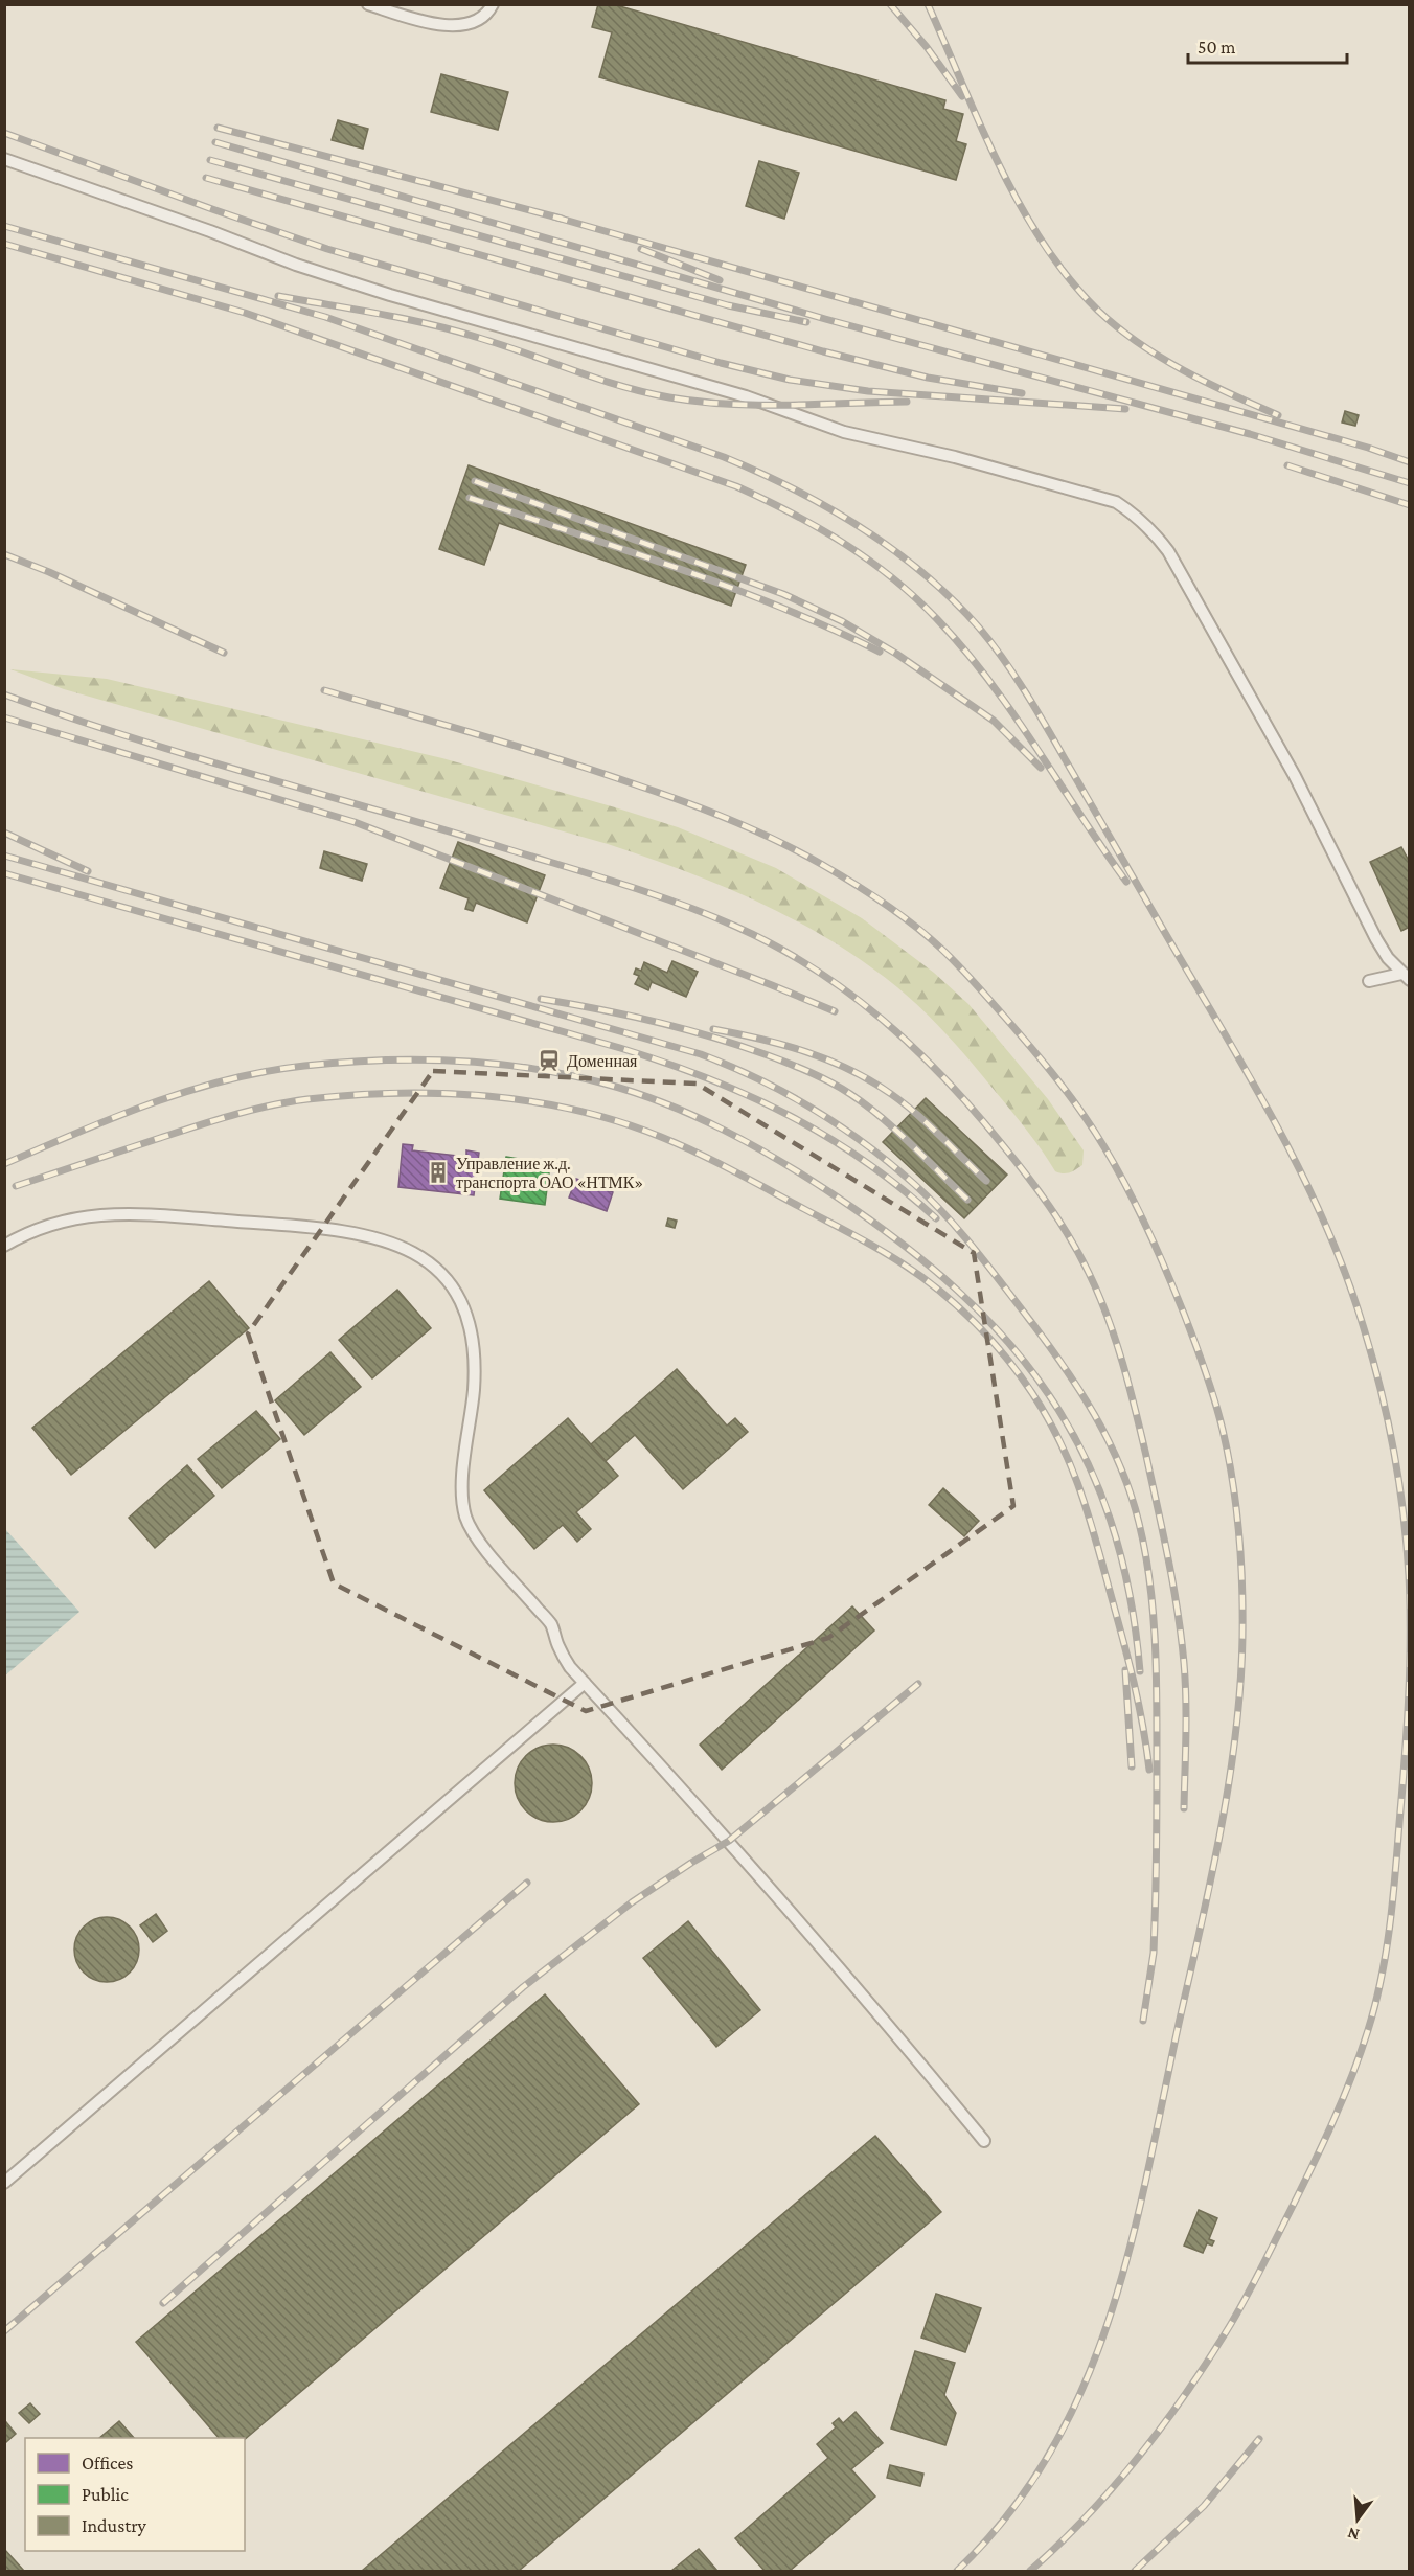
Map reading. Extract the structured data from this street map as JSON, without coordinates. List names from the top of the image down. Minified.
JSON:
{"places":{"station":["Доменная"],"building":["Управление ж.д. транспорта ОАО «НТМК»"]},"legend":["Offices","Public","Industry"],"scale_bar":"50 m","north":"bottom"}
